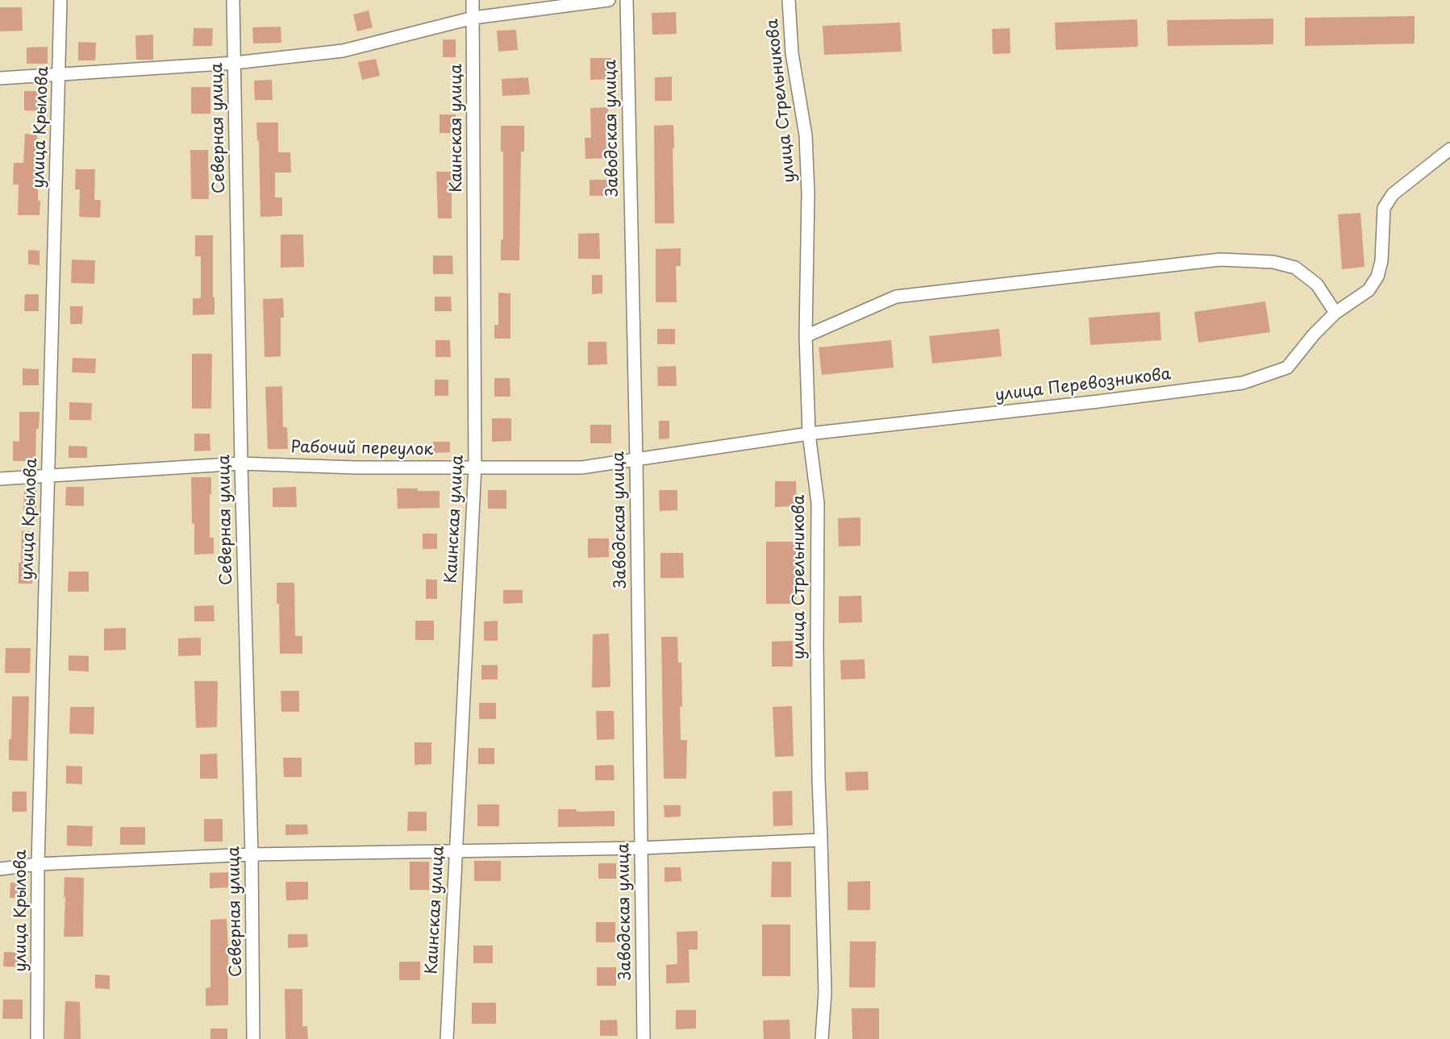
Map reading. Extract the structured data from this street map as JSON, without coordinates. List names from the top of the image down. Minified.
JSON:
{"streets":{"street":["улица Стрельникова","улица Крылова","Северная улица","Каинская улица","Заводская улица","улица Перевозникова","Рабочий переулок"]},"crossings":[["улица Стрельникова","улица Перевозникова"],["улица Стрельникова","Рабочий переулок"],["улица Крылова","Рабочий переулок"],["Северная улица","Рабочий переулок"],["Каинская улица","Рабочий переулок"],["Заводская улица","Рабочий переулок"],["улица Перевозникова","Рабочий переулок"]]}
